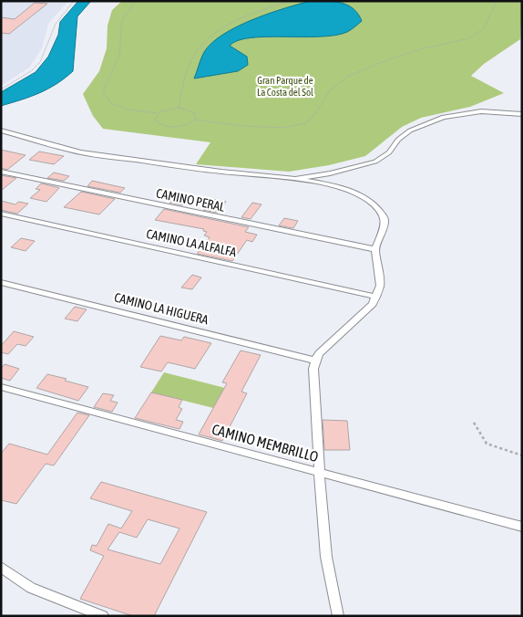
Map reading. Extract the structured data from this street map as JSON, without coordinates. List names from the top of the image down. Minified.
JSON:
{"streets":{"street":["CAMINO PERAL","CAMINO LA ALFALFA","CAMINO LA HIGUERA","CAMINO MEMBRILLO"]},"parks":["Gran Parque de La Costa del Sol"]}
